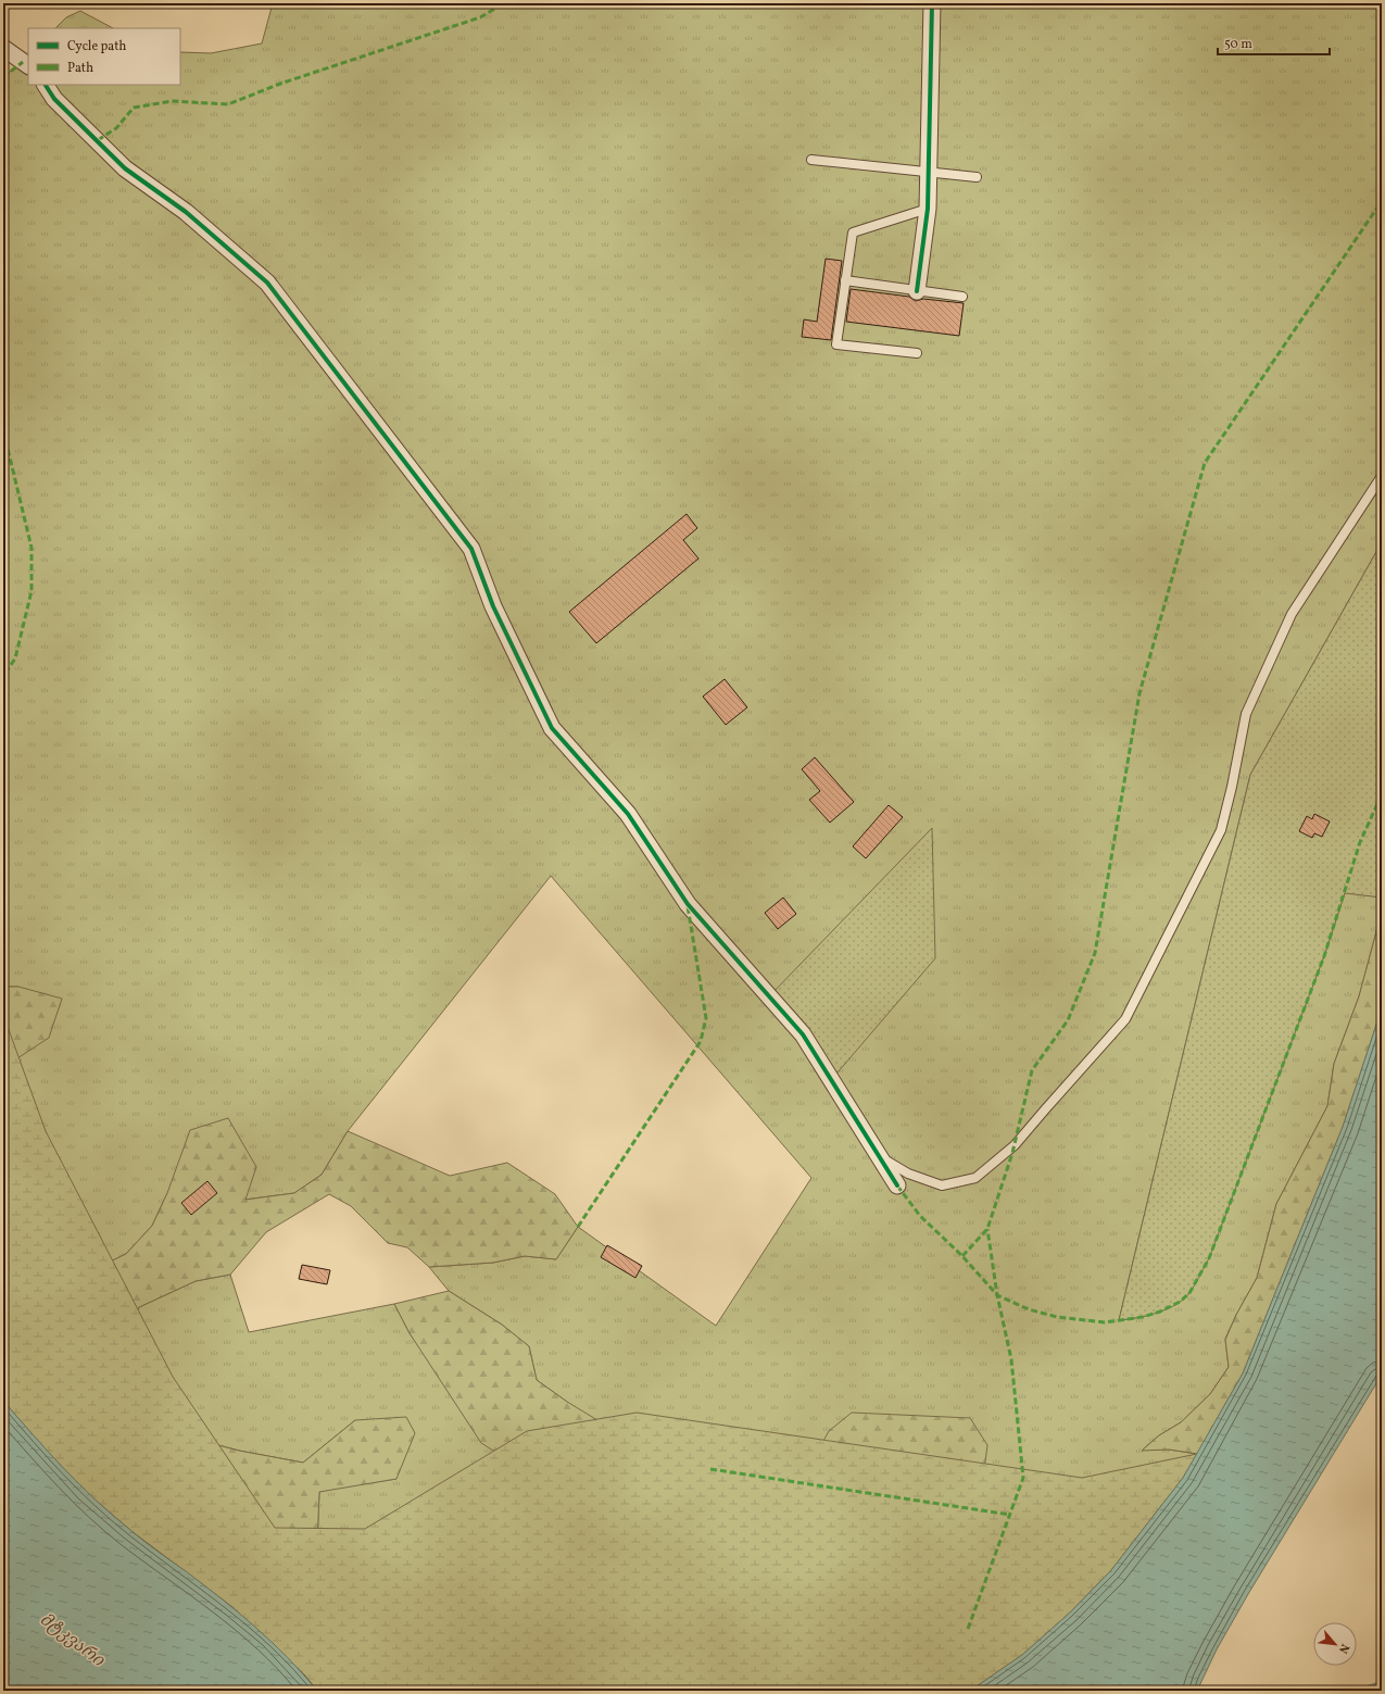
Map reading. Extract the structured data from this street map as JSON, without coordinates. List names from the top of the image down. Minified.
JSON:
{"water":["მტკვარი"],"legend":["Cycle path","Path"],"scale_bar":"50 m","north":"bottom right"}
